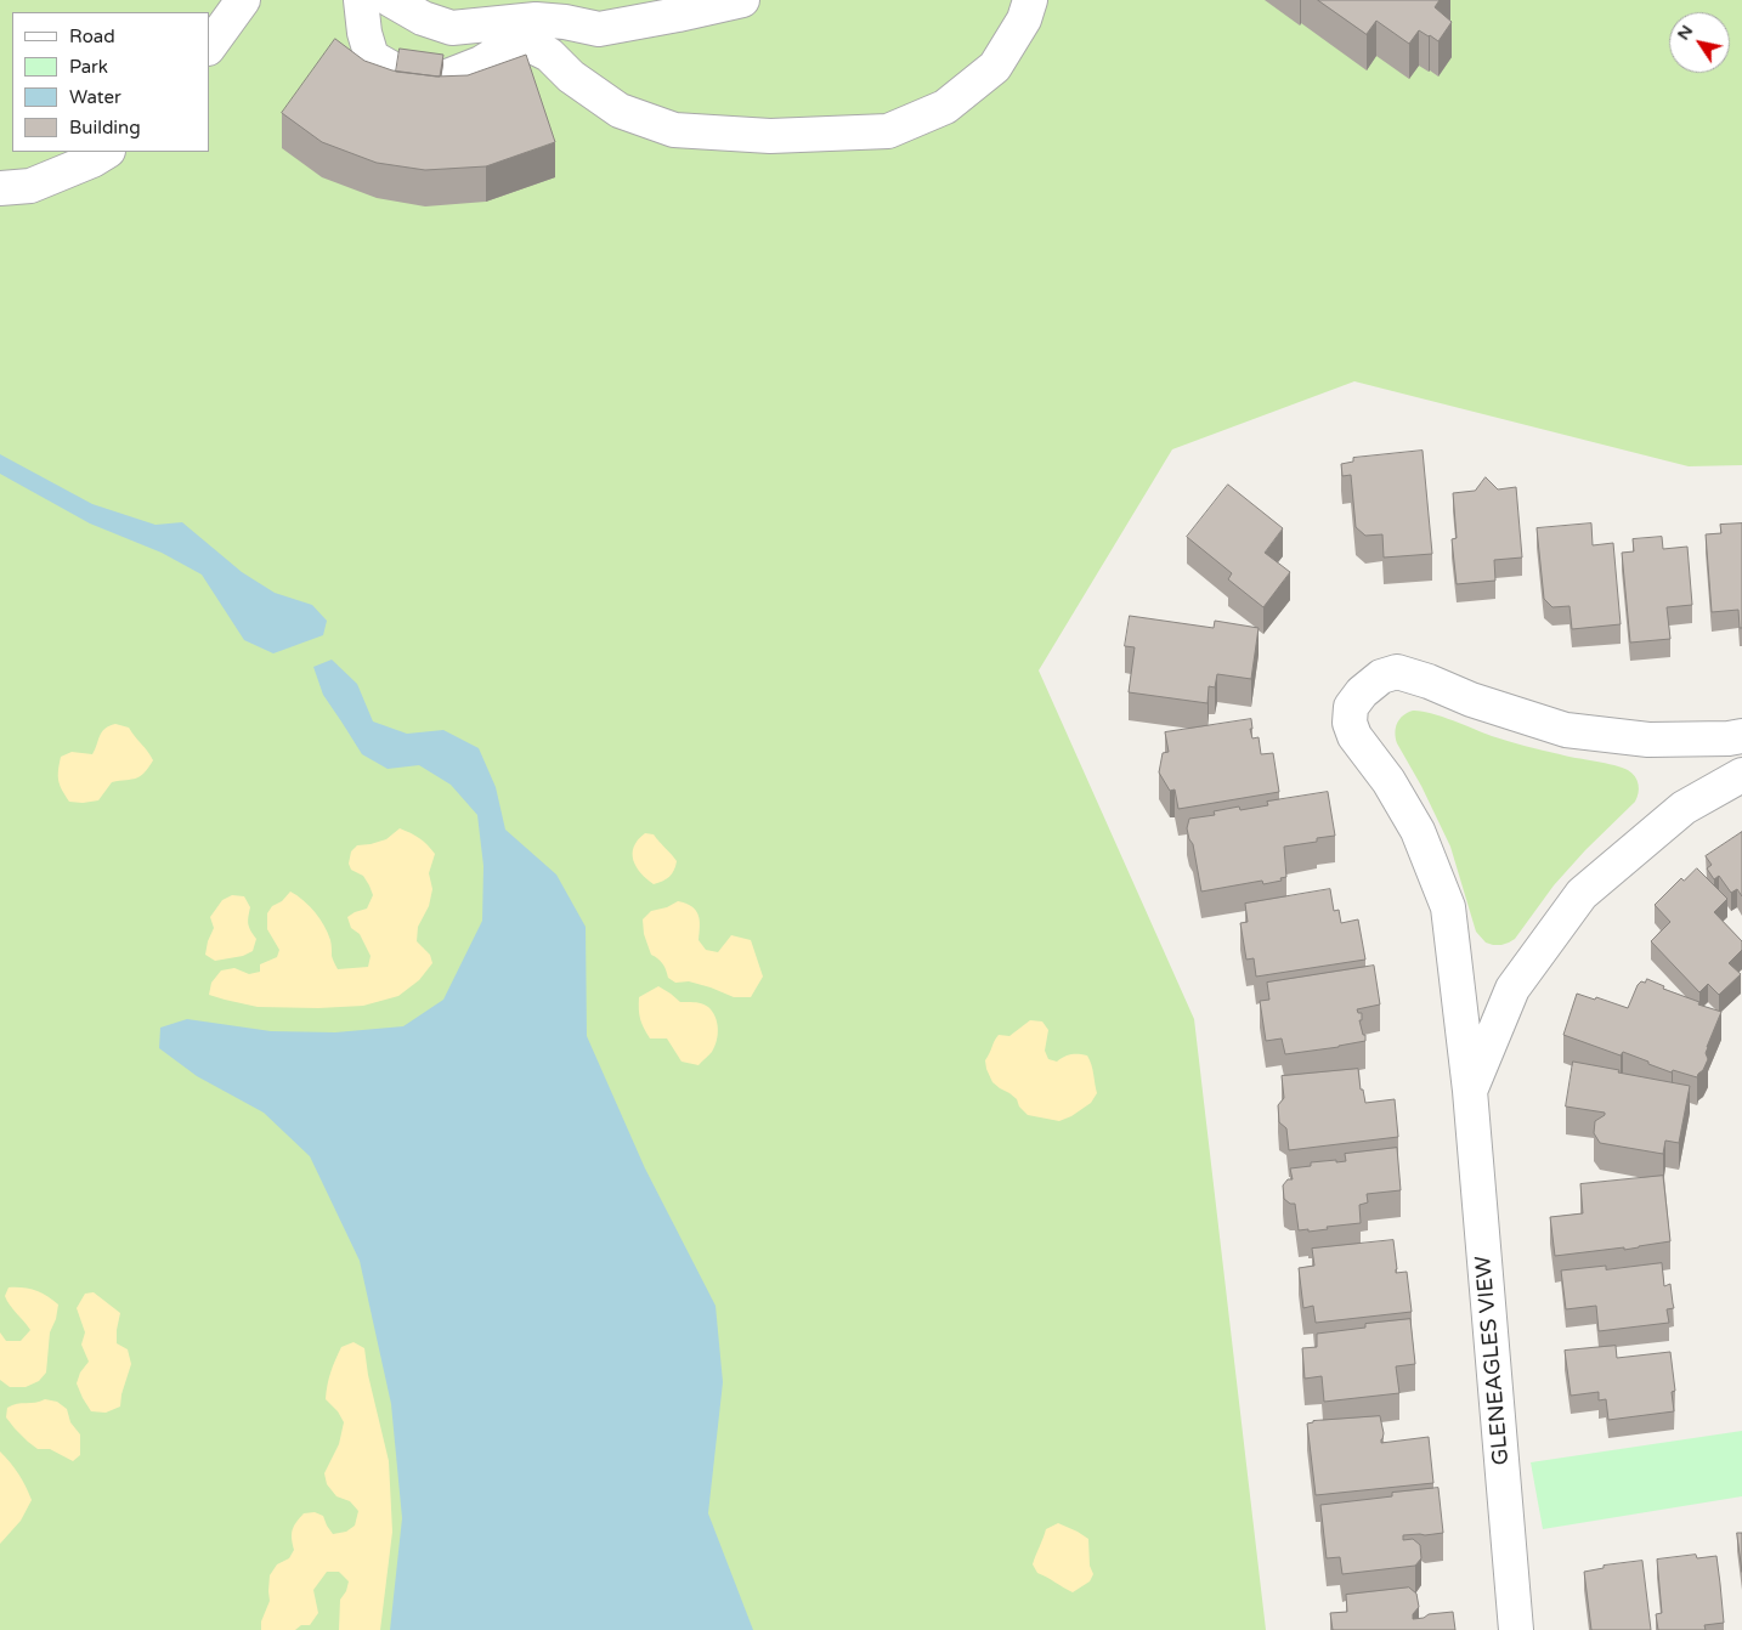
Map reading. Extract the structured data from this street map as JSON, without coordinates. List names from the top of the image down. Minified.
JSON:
{"streets":{"street":["GLENEAGLES VIEW"]},"legend":["Road","Park","Water","Building"],"north":"top left"}
